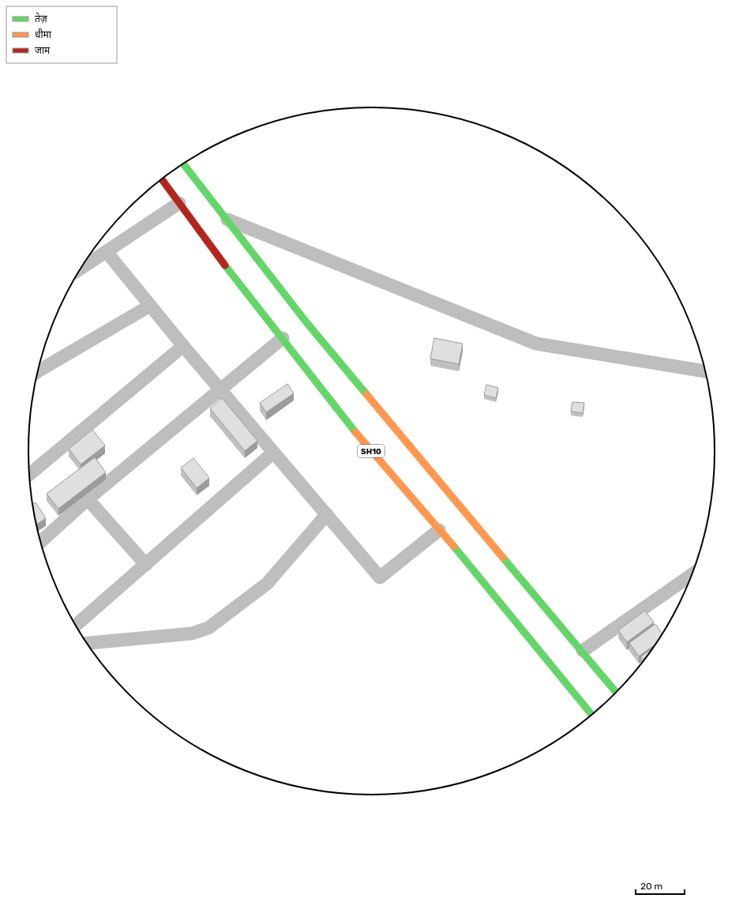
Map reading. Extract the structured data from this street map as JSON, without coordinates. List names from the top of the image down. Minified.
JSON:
{"streets":{"main road":["SH10"]},"legend":["तेज़","धीमा","जाम"],"scale_bar":"20 m"}
